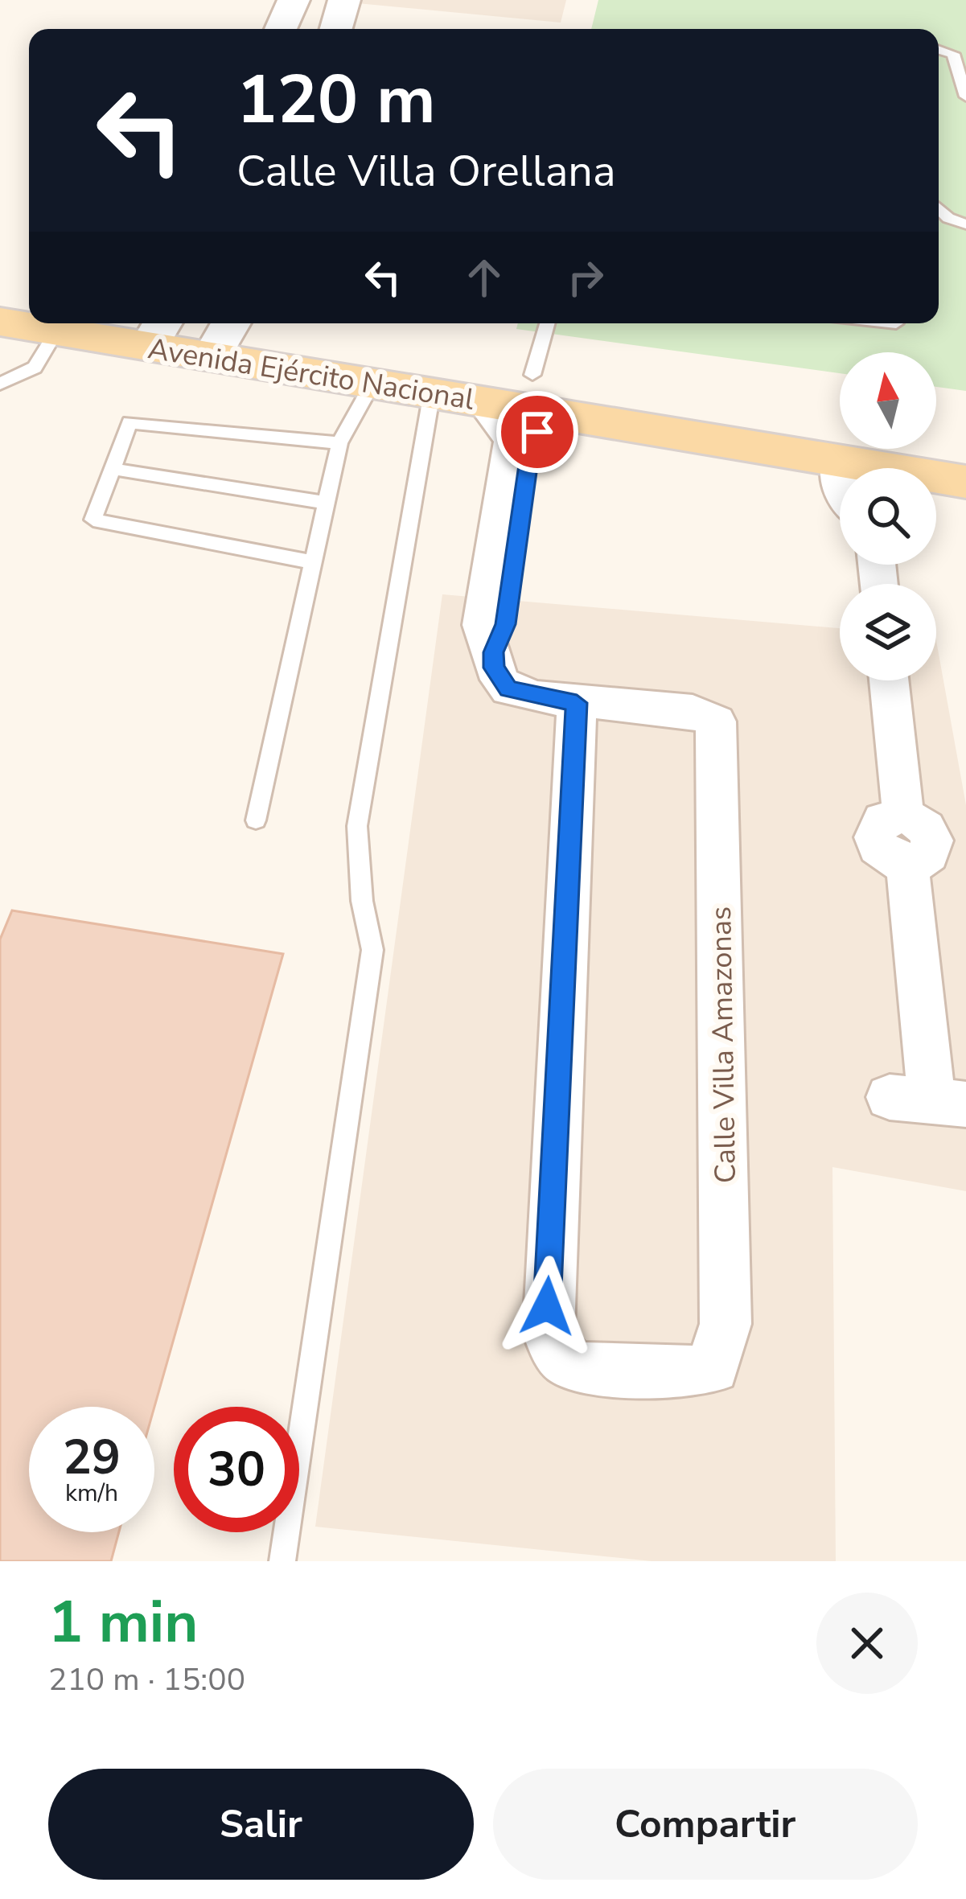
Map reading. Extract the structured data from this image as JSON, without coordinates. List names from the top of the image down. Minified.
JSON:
{"streets":{"main road":["Avenida Ejército Nacional"],"street":["Calle Villa Amazonas"]},"north":"top","page":{"turn":["120 m","Calle Villa Orellana"],"speed":"29 km/h","limit":"30","heading":["1 min","210 m · 15:00"],"buttons":["Salir","Compartir"]}}
